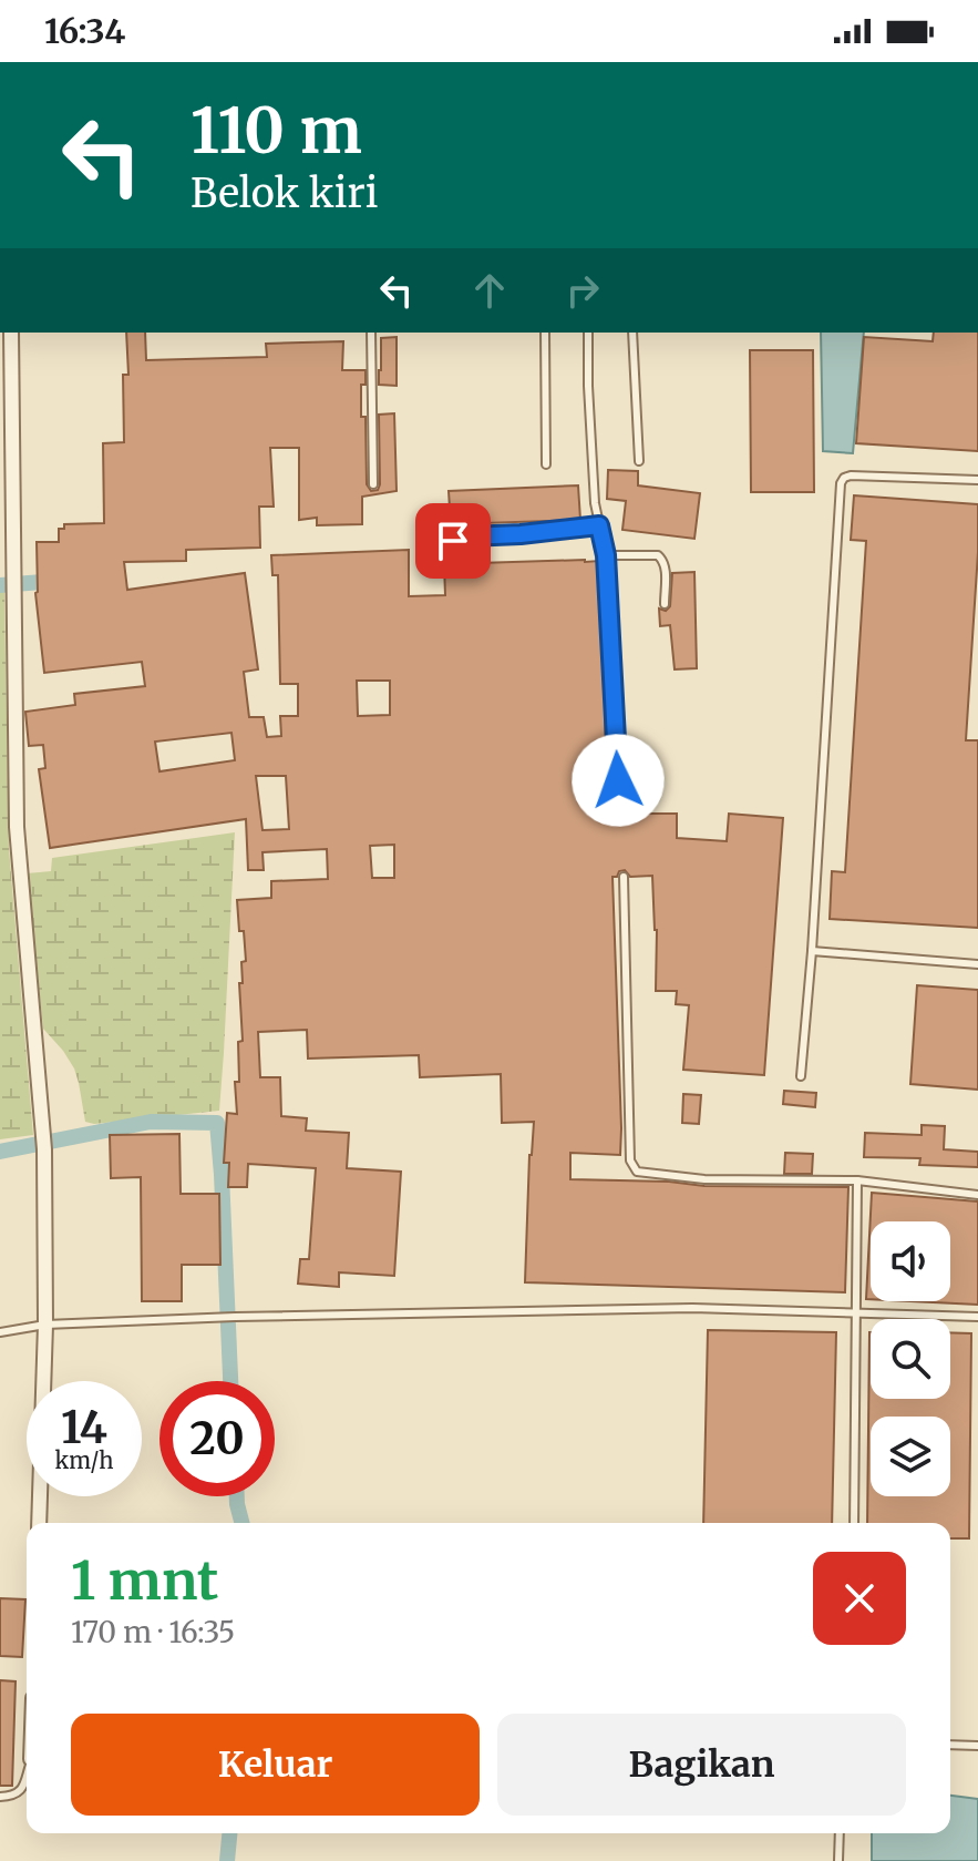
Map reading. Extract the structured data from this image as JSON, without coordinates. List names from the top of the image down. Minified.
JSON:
{"page":{"status":"16:34","turn":["110 m","Belok kiri"],"speed":"14 km/h","limit":"20","heading":["1 mnt","170 m · 16:35"],"buttons":["Keluar","Bagikan"]}}
